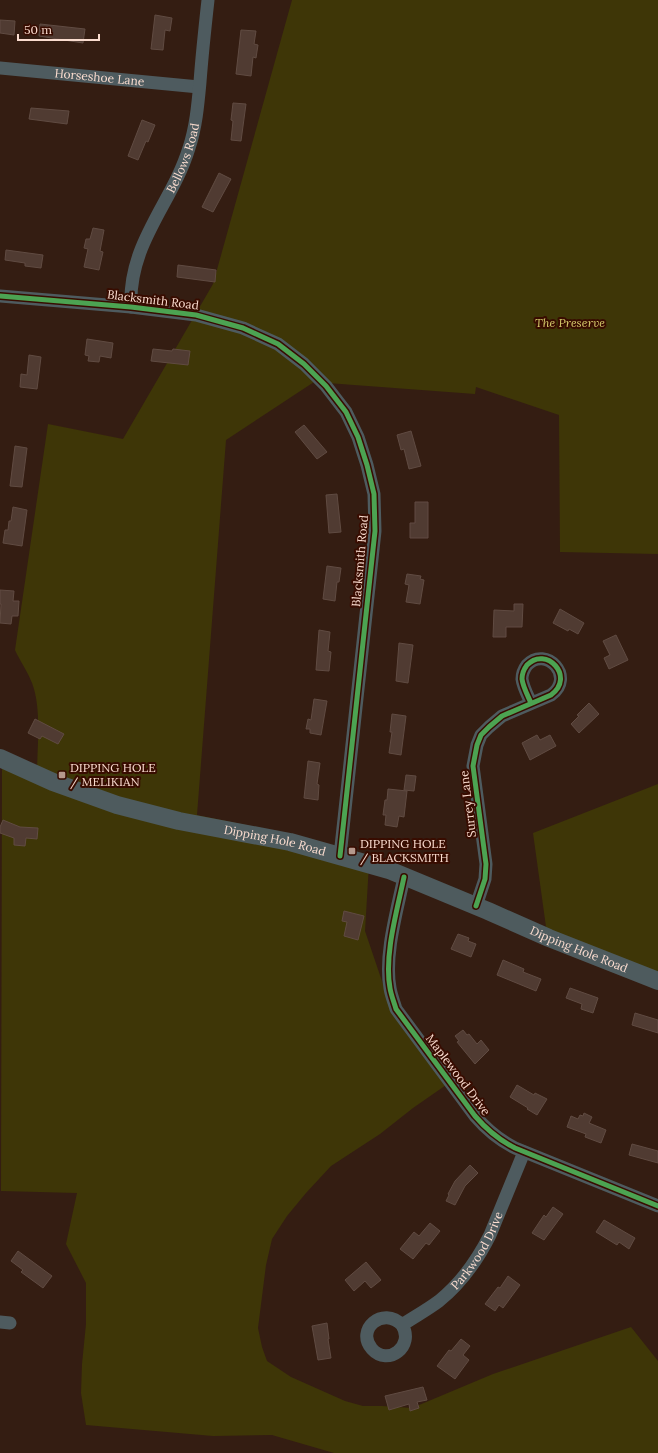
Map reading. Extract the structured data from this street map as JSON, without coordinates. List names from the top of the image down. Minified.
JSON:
{"streets":{"main road":["Dipping Hole Road"],"street":["Horseshoe Lane","Bellows Road","Blacksmith Road","Surrey Lane","Maplewood Drive","Parkwood Drive"]},"crossings":[["Horseshoe Lane","Bellows Road"],["Bellows Road","Blacksmith Road"],["Blacksmith Road","Dipping Hole Road"],["Surrey Lane","Dipping Hole Road"],["Dipping Hole Road","Maplewood Drive"],["Maplewood Drive","Parkwood Drive"]],"parks":["The Preserve"],"places":{"transit":["DIPPING HOLE / MELIKIAN","DIPPING HOLE / BLACKSMITH"]},"scale_bar":"50 m"}
